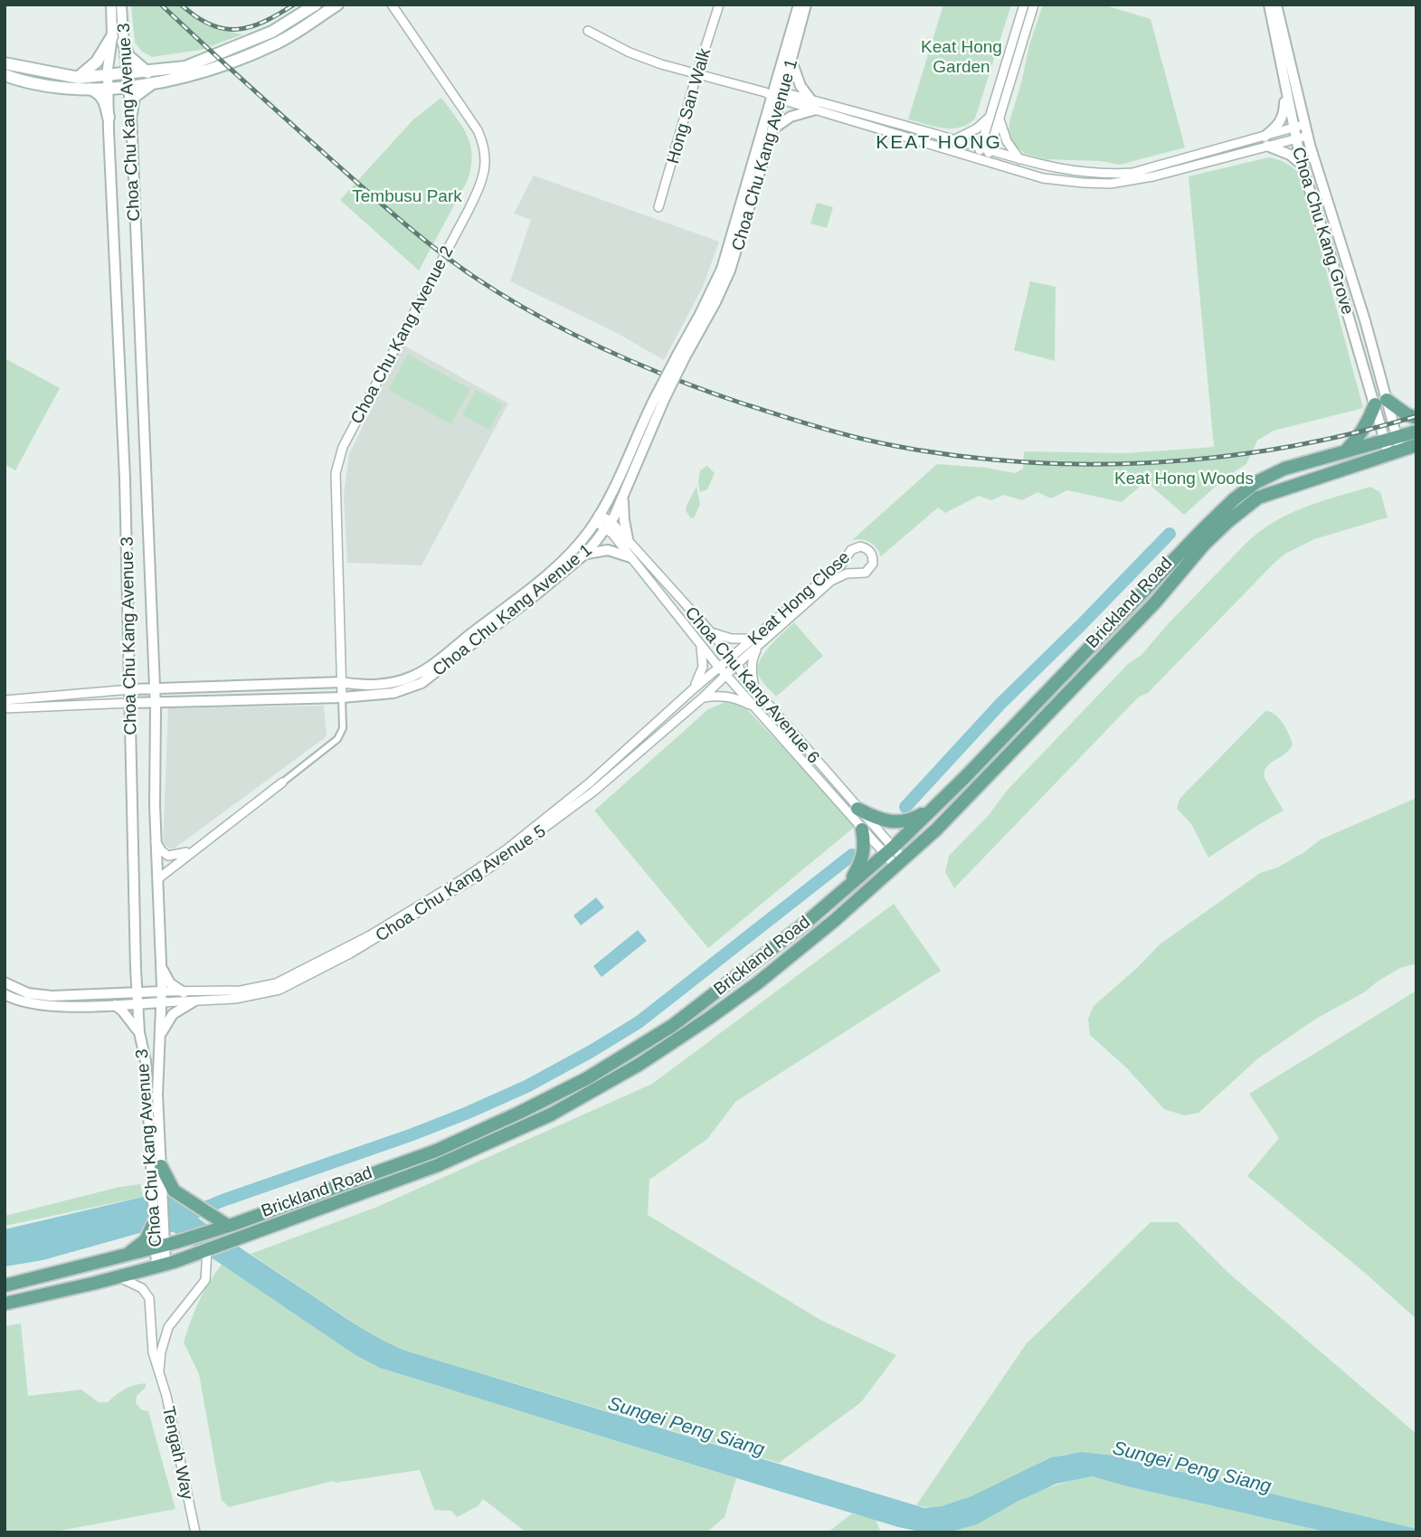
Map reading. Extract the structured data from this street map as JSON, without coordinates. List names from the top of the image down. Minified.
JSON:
{"streets":{"main road":["Brickland Road"],"street":["Hong San Walk","Choa Chu Kang Avenue 3","Choa Chu Kang Avenue 1","Choa Chu Kang Grove","Choa Chu Kang Avenue 2","Keat Hong Close","Choa Chu Kang Avenue 6","Choa Chu Kang Avenue 5","Tengah Way"]},"crossings":[["Choa Chu Kang Avenue 3","Choa Chu Kang Avenue 1"],["Choa Chu Kang Avenue 3","Brickland Road"],["Choa Chu Kang Avenue 3","Choa Chu Kang Avenue 5"],["Choa Chu Kang Avenue 1","Choa Chu Kang Avenue 2"],["Choa Chu Kang Avenue 1","Choa Chu Kang Avenue 6"],["Choa Chu Kang Grove","Brickland Road"],["Keat Hong Close","Choa Chu Kang Avenue 6"],["Keat Hong Close","Choa Chu Kang Avenue 5"],["Brickland Road","Choa Chu Kang Avenue 6"],["Brickland Road","Tengah Way"],["Choa Chu Kang Avenue 6","Choa Chu Kang Avenue 5"]],"districts":["KEAT HONG"],"water":["Sungei Peng Siang"],"parks":["Keat Hong Garden","Tembusu Park","Keat Hong Woods"]}
